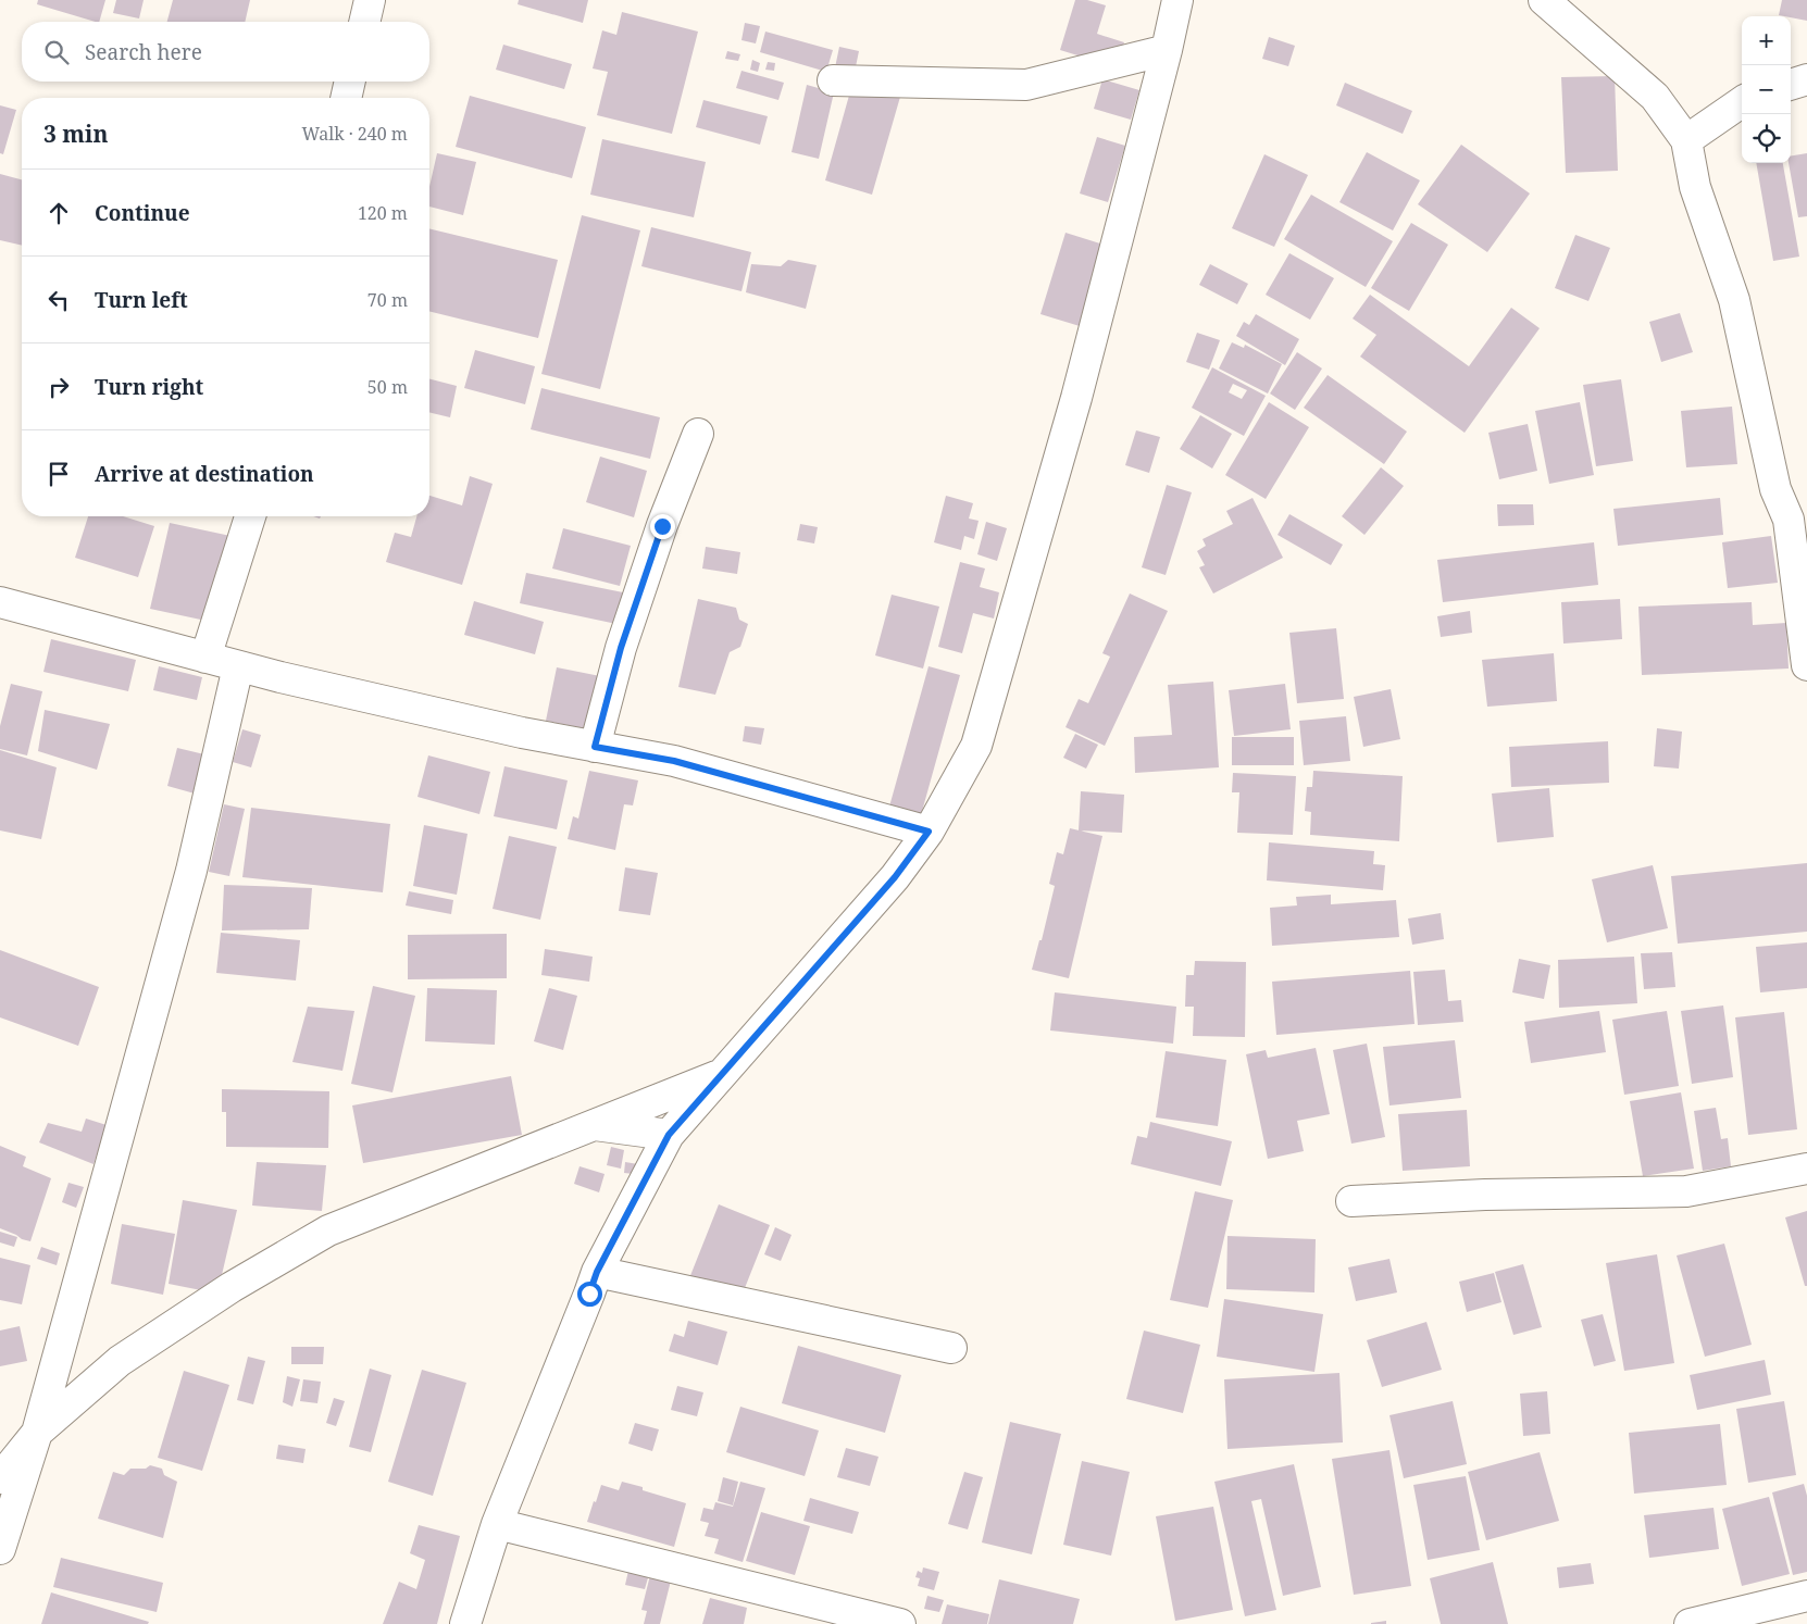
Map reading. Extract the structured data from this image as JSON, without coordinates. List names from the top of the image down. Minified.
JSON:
{"page":{"map_buttons":["+","−"],"search":"Search here","heading":["3 min","Walk · 240 m"],"list":[["Continue","120 m"],["Turn left","70 m"],["Turn right","50 m"],"Arrive at destination"]}}
